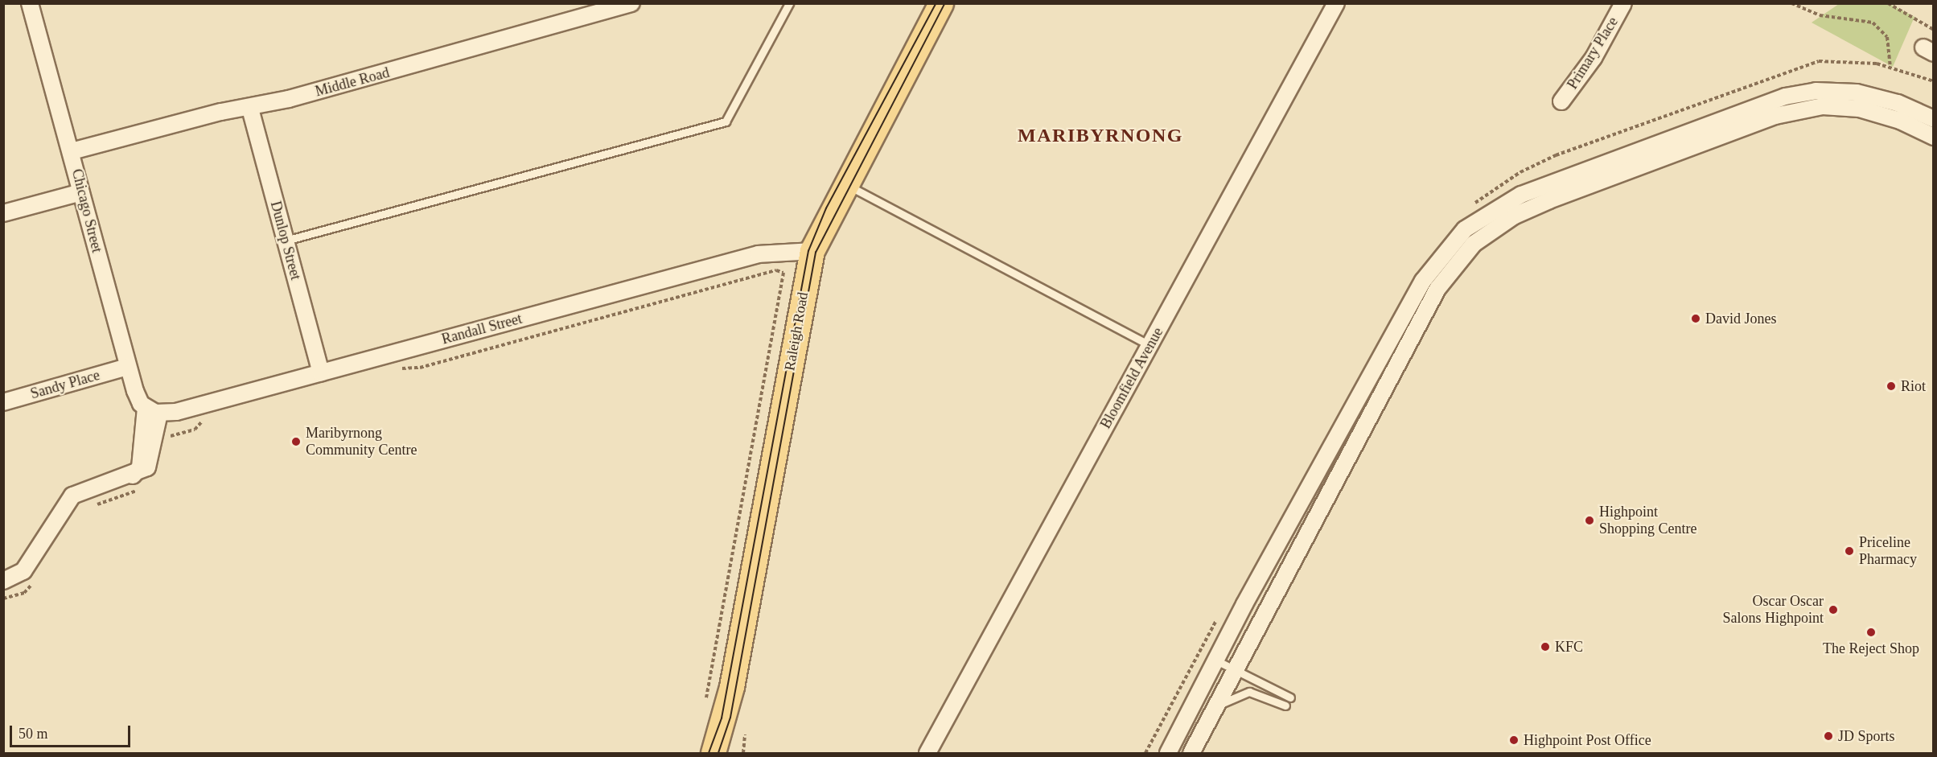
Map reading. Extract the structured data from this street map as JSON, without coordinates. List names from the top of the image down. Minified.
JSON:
{"streets":{"main road":["Raleigh Road"],"street":["Primary Place","Middle Road","Chicago Street","Dunlop Street","Randall Street","Bloomfield Avenue","Sandy Place"]},"crossings":[["Middle Road","Chicago Street"],["Middle Road","Dunlop Street"],["Chicago Street","Randall Street"],["Chicago Street","Sandy Place"],["Dunlop Street","Randall Street"],["Randall Street","Raleigh Road"]],"districts":["MARIBYRNONG"],"places":["David Jones","Riot","Maribyrnong Community Centre","Highpoint Shopping Centre","Priceline Pharmacy","Oscar Oscar Salons Highpoint","The Reject Shop","KFC","JD Sports","Highpoint Post Office"],"scale_bar":"50 m"}
